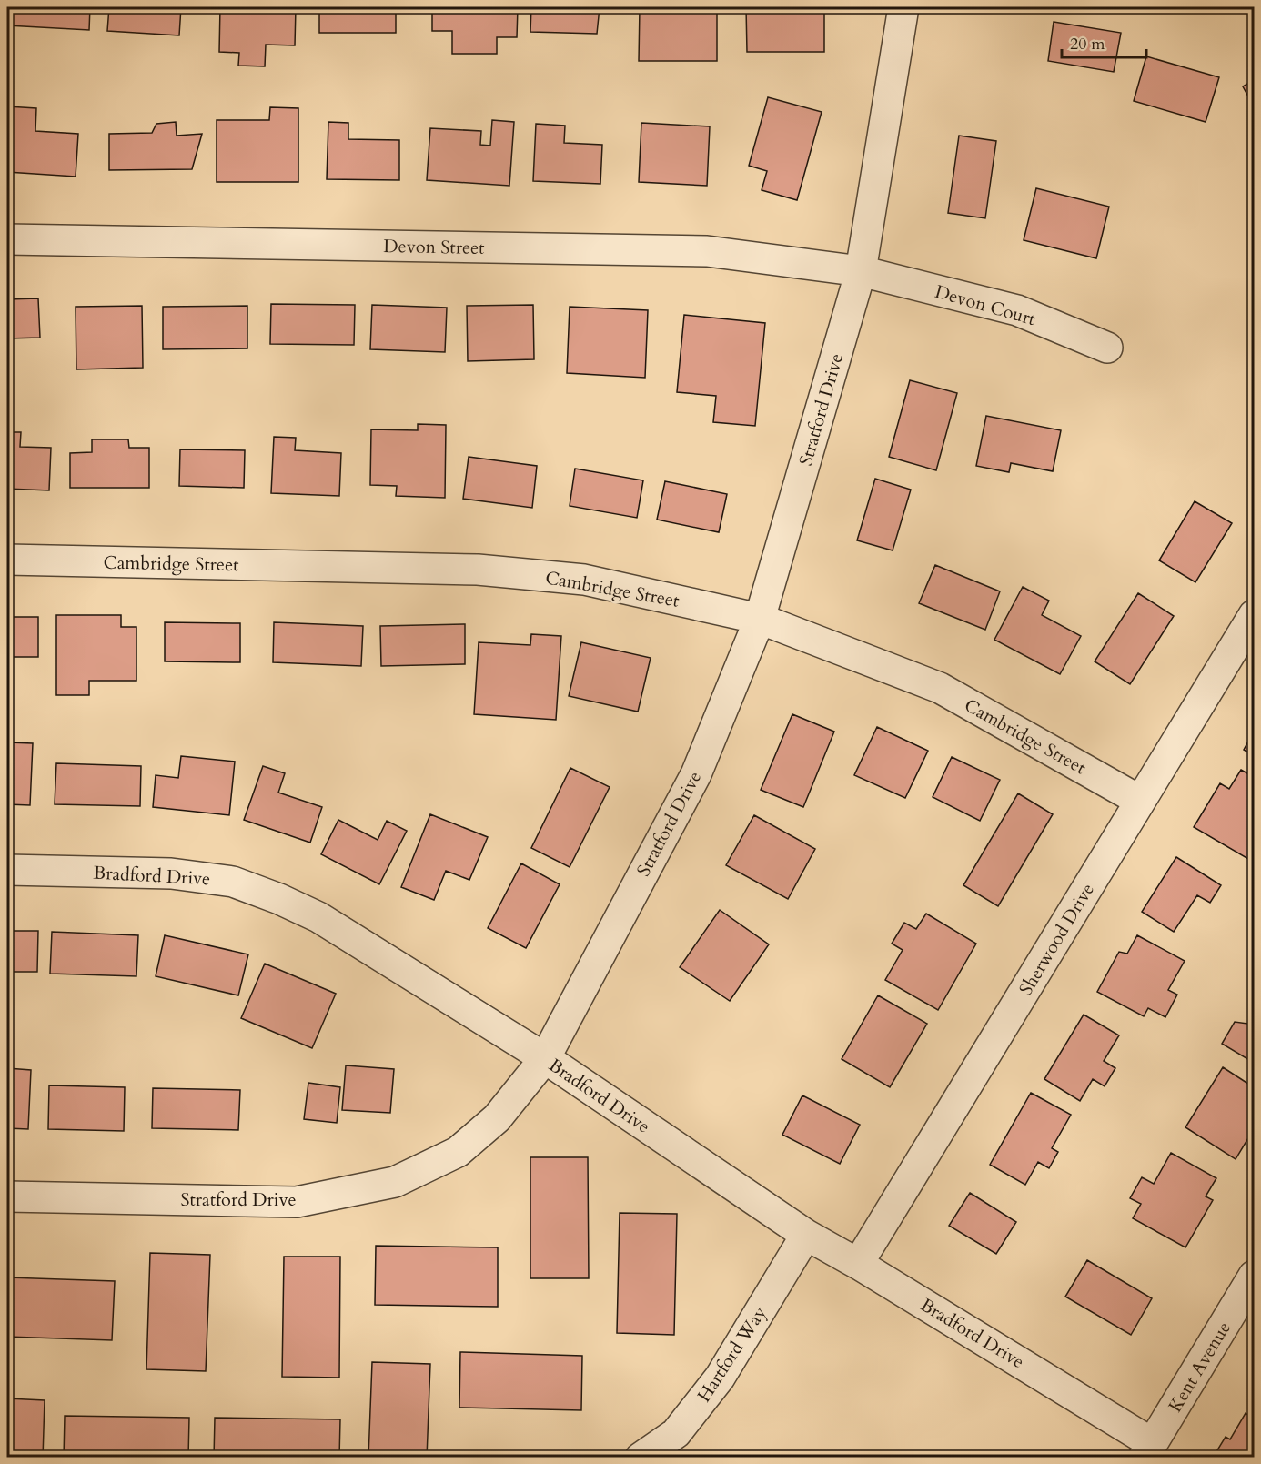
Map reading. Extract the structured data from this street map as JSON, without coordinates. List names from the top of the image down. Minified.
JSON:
{"streets":{"street":["Devon Street","Devon Court","Stratford Drive","Cambridge Street","Bradford Drive","Sherwood Drive","Hartford Way","Kent Avenue"]},"crossings":[["Devon Street","Devon Court"],["Devon Street","Stratford Drive"],["Devon Court","Stratford Drive"],["Stratford Drive","Cambridge Street"],["Stratford Drive","Bradford Drive"],["Cambridge Street","Sherwood Drive"],["Bradford Drive","Sherwood Drive"],["Bradford Drive","Hartford Way"],["Bradford Drive","Kent Avenue"]],"scale_bar":"20 m"}
